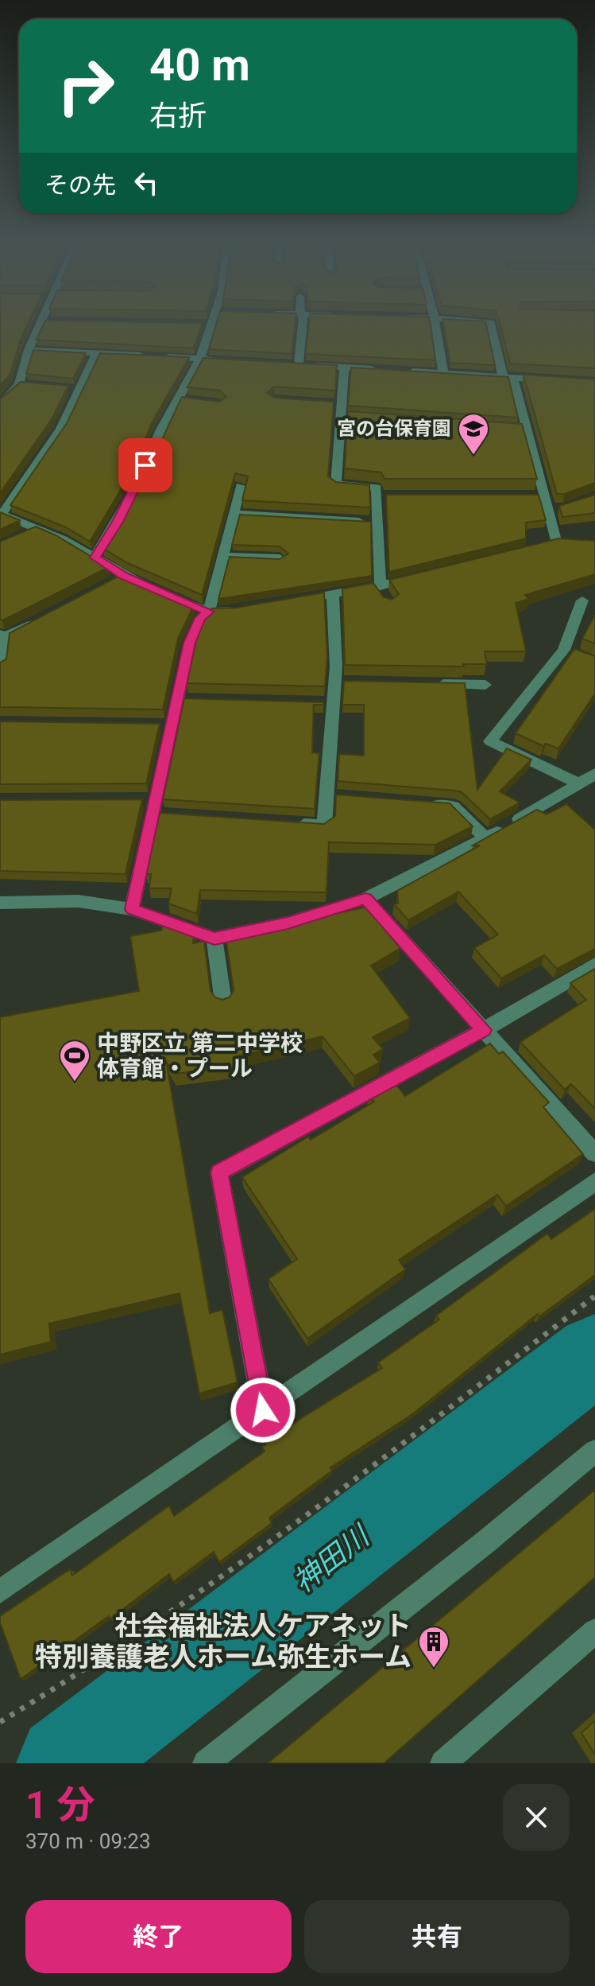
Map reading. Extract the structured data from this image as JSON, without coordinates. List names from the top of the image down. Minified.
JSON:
{"water":["神田川"],"places":{"school or university":["宮の台保育園"],"sports":["中野区立 第二中学校 体育館・プール"],"building":["社会福祉法人ケアネット 特別養護老人ホーム弥生ホーム"]},"page":{"turn":["40 m","右折"],"then":"その先","heading":["1 分","370 m · 09:23"],"buttons":["終了","共有"]}}
